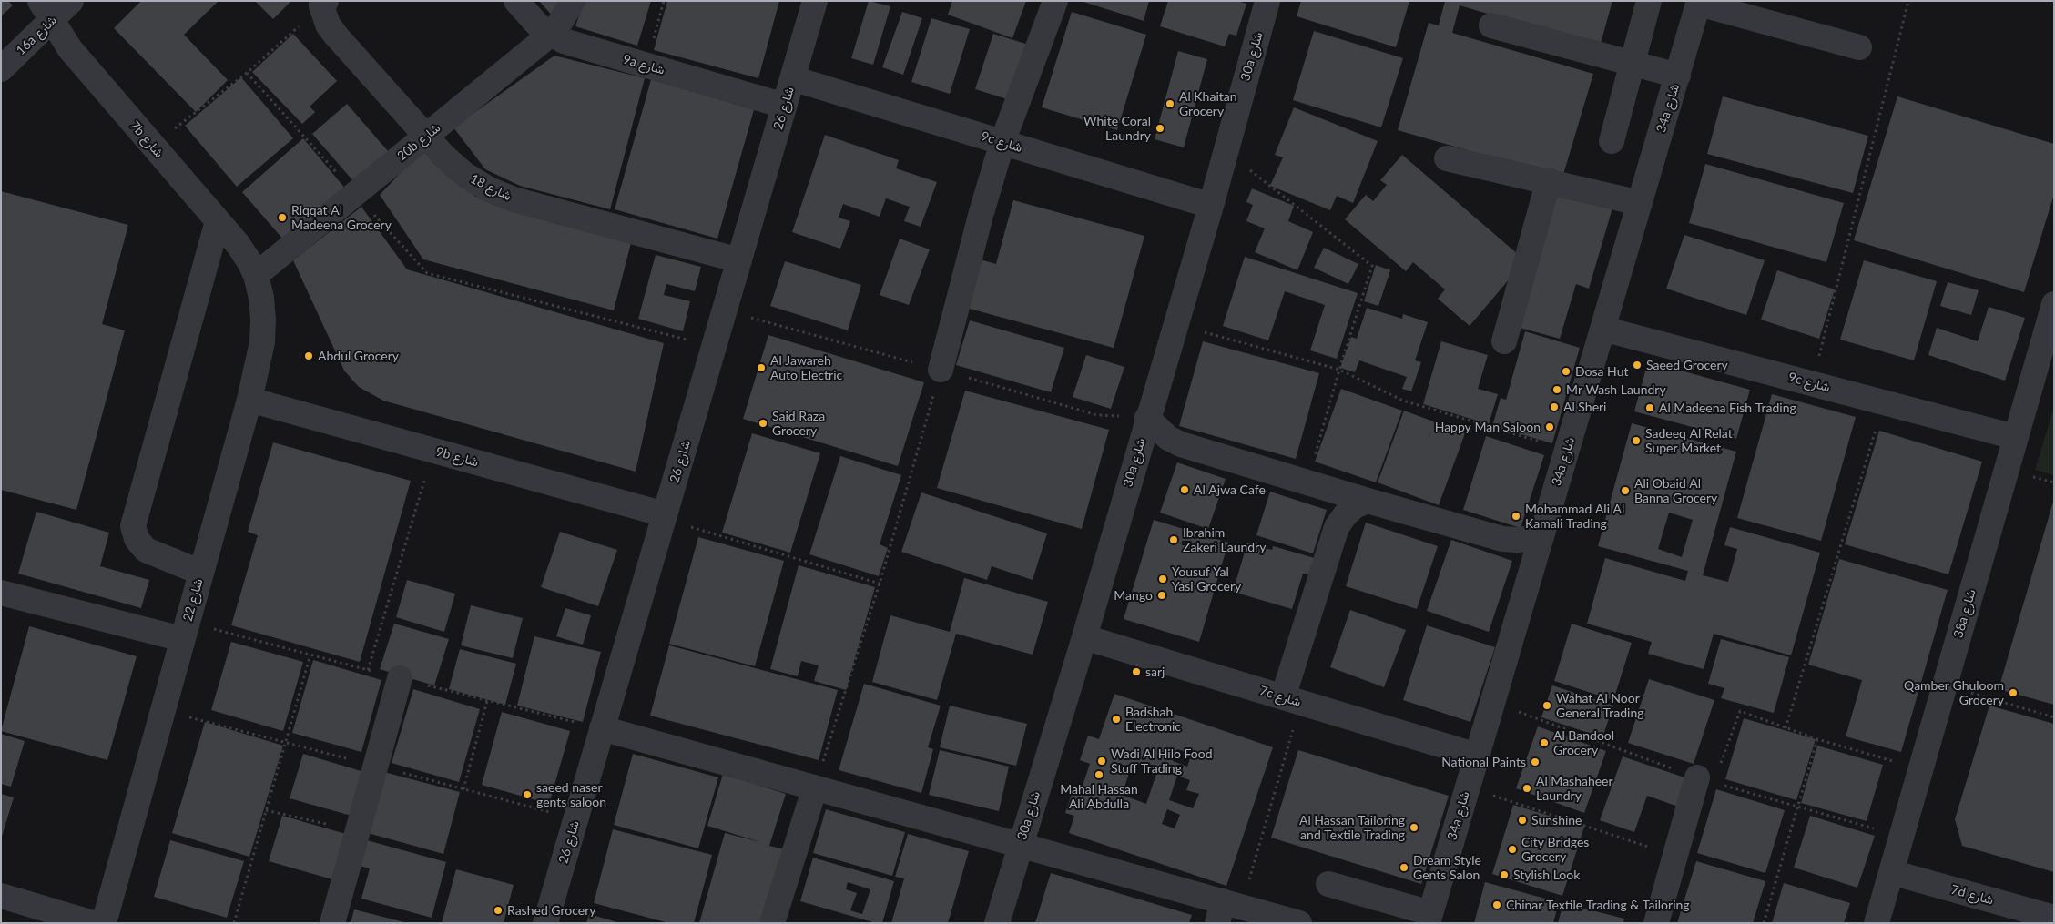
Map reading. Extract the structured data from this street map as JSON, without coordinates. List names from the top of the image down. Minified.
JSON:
{"streets":{"street":["16a شارع","30a شارع","9a شارع","شارع 26","34a شارع","7b شارع","20b شارع","9c شارع","شارع 18","9b شارع","شارع 22","38a شارع","7c شارع","7d شارع"]},"crossings":[["16a شارع","7b شارع"],["30a شارع","9c شارع"],["30a شارع","7c شارع"],["9a شارع","شارع 26"],["9a شارع","20b شارع"],["شارع 26","9c شارع"],["شارع 26","شارع 18"],["شارع 26","9b شارع"],["34a شارع","9c شارع"],["34a شارع","7c شارع"],["7b شارع","20b شارع"],["7b شارع","شارع 22"],["20b شارع","شارع 18"],["20b شارع","شارع 22"],["9c شارع","38a شارع"],["9b شارع","شارع 22"],["38a شارع","7d شارع"]],"places":["Al Khaitan Grocery","White Coral Laundry","Riqqat Al Madeena Grocery","Abdul Grocery","Saeed Grocery","Al Jawareh Auto Electric","Dosa Hut","Mr Wash Laundry","Al Sheri","Al Madeena Fish Trading","Said Raza Grocery","Happy Man Saloon","Sadeeq Al Relat Super Market","Al Ajwa Cafe","Ali Obaid Al Banna Grocery","Mohammad Ali Al Kamali Trading","Ibrahim Zakeri Laundry","Yousuf Yal Yasi Grocery","Mango","sarj","Qamber Ghuloom Grocery","Wahat Al Noor General Trading","Badshah Electronic","Al Bandool Grocery","Wadi Al Hilo Food Stuff Trading","National Paints","Mahal Hassan Ali Abdulla","Al Mashaheer Laundry","saeed naser gents saloon","Sunshine","Al Hassan Tailoring and Textile Trading","City Bridges Grocery","Dream Style Gents Salon","Stylish Look","Chinar Textile Trading & Tailoring","Rashed Grocery"]}
